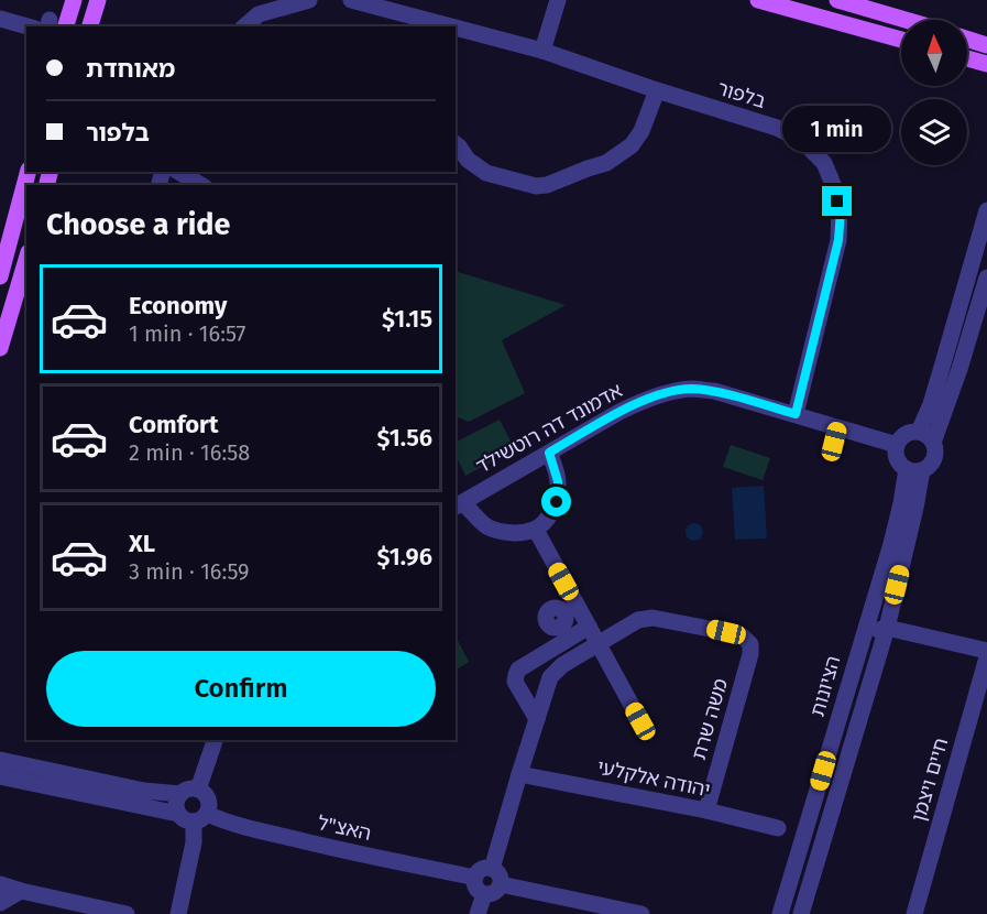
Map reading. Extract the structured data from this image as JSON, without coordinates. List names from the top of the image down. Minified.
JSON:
{"streets":{"street":["בלפור","אדמונד דה רוטשילד","הציונות","משה שרת","יהודה אלקלעי","חיים ויצמן","האצ\"ל"]},"crossings":[["בלפור","אדמונד דה רוטשילד"],["אדמונד דה רוטשילד","הציונות"],["משה שרת","יהודה אלקלעי"],["משה שרת","האצ\"ל"]],"north":"top","page":{"banner":["מאוחדת","בלפור"],"bubble":"1 min","heading":"Choose a ride","list":[{"name":"Economy","note":"1 min · 16:57","value":"$1.15"},{"name":"Comfort","note":"2 min · 16:58","value":"$1.56"},{"name":"XL","note":"3 min · 16:59","value":"$1.96"}],"buttons":"Confirm"}}
